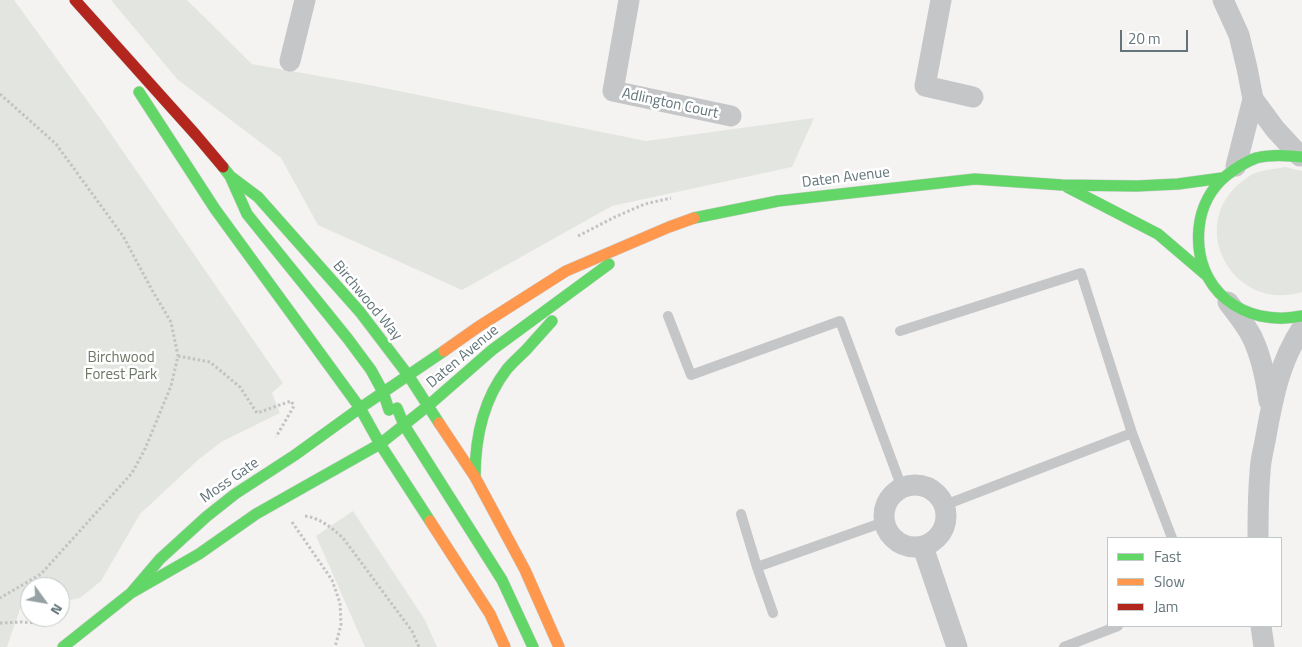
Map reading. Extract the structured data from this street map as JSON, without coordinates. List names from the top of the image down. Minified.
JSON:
{"streets":{"street":["Adlington Court","Daten Avenue","Birchwood Way","Moss Gate"]},"crossings":[["Daten Avenue","Birchwood Way"],["Daten Avenue","Moss Gate"],["Birchwood Way","Moss Gate"]],"parks":["Birchwood Forest Park"],"legend":["Fast","Slow","Jam"],"scale_bar":"20 m","north":"bottom right"}
